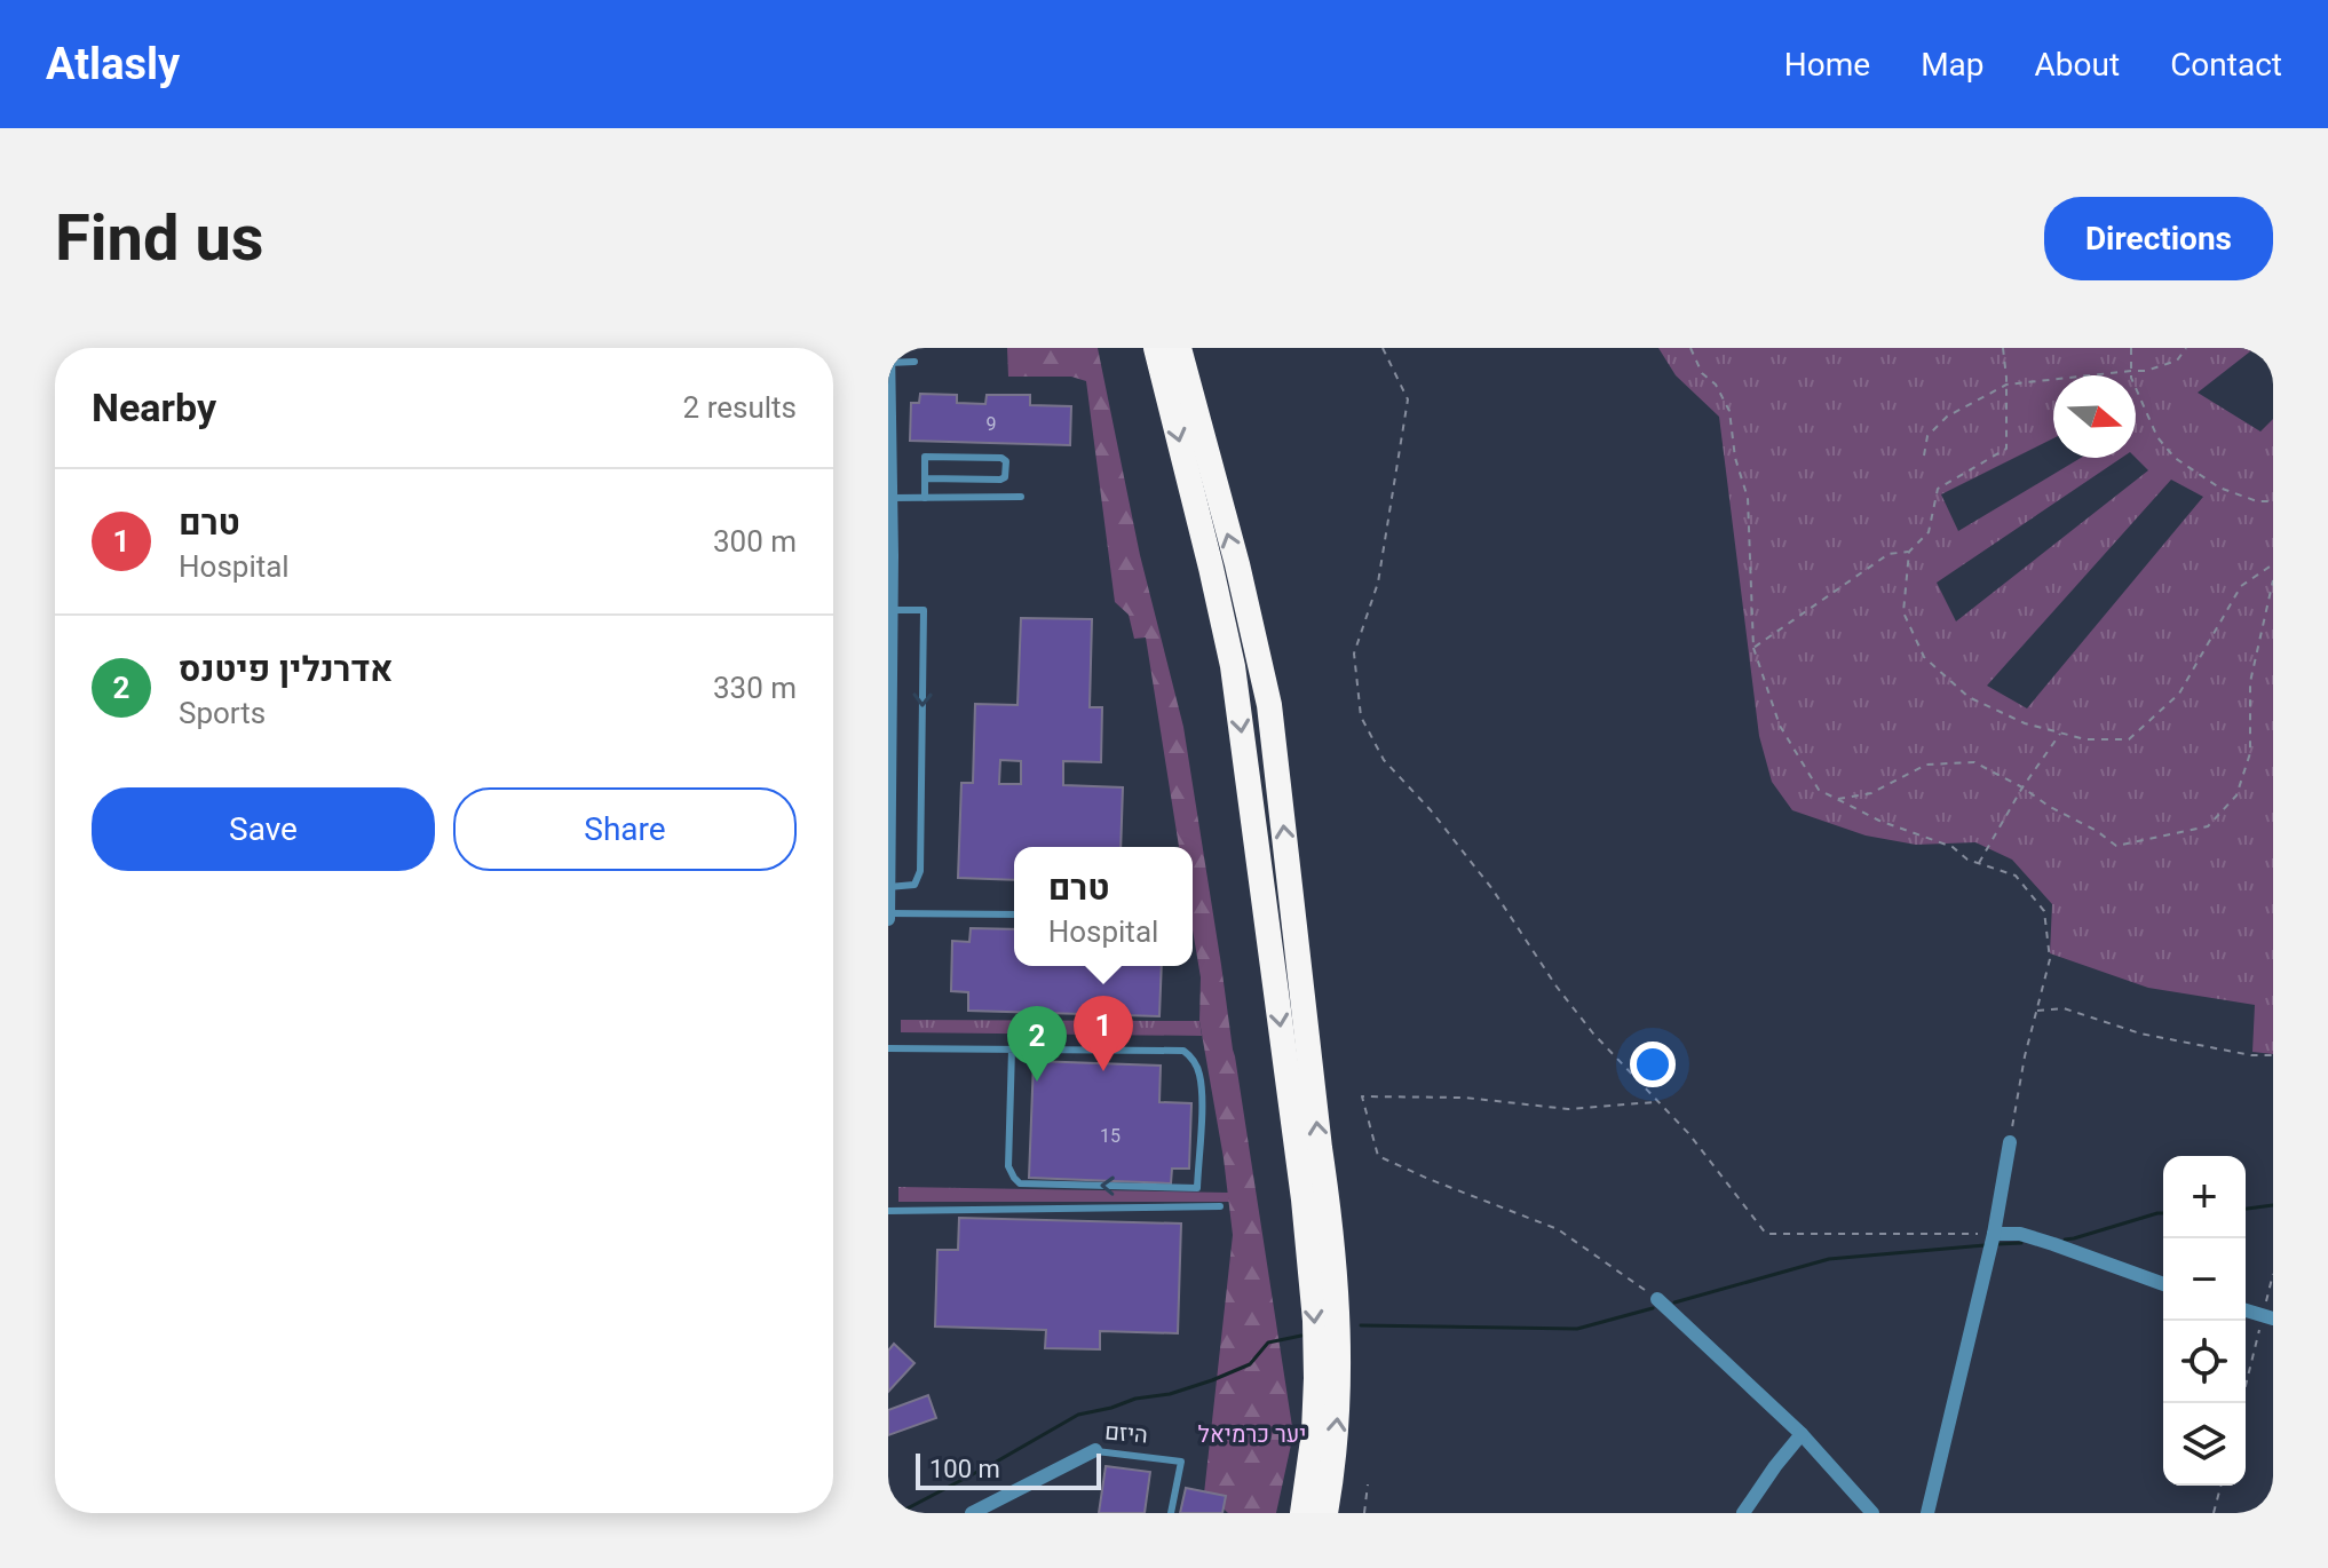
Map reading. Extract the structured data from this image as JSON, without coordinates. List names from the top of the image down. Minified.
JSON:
{"streets":{"street":["היזם"]},"parks":["יער כרמיאל"],"house_numbers":["9","15"],"scale_bar":"100 m","north":"right","page":{"header":"Atlasly","nav":["Home","Map","About","Contact"],"buttons":["Directions",["Save","Share"]],"title":"Find us","heading":["Nearby","2 results"],"list":[{"mark":"1","name":"טרם","note":"Hospital","value":"300 m"},{"mark":"2","name":"אדרנלין פיטנס","note":"Sports","value":"330 m"}],"popup":["טרם","Hospital"],"pins":["1","2"],"map_buttons":["+","−"],"scale":"100 m"}}
